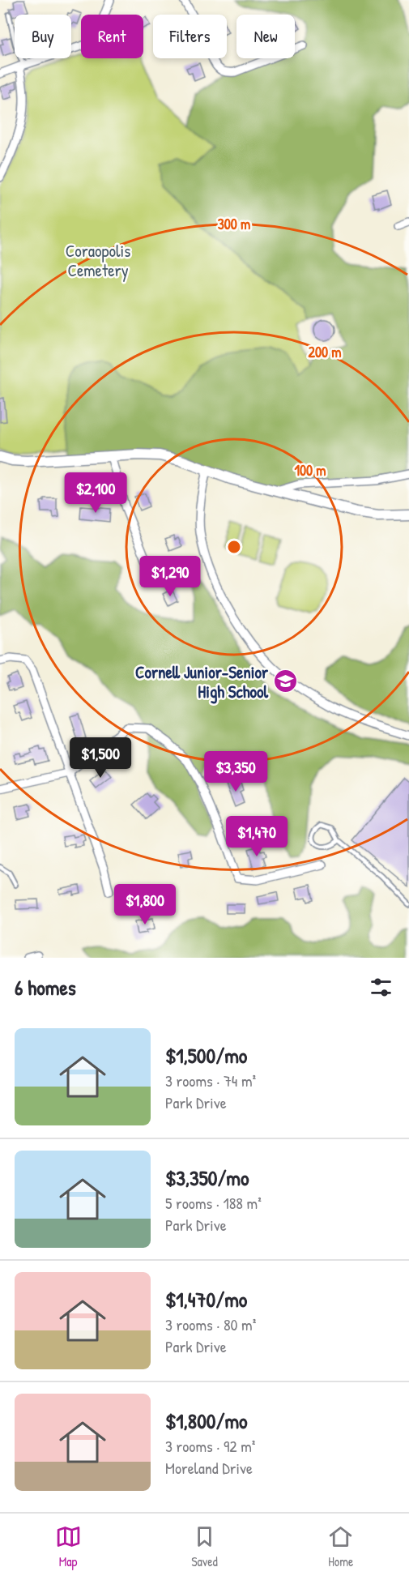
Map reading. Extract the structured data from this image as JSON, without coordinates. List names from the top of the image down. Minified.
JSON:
{"parks":["Coraopolis Cemetery"],"places":{"school or university":["Cornell Junior-Senior High School"]},"page":{"chip":["Buy","Rent","Filters","New"],"price":["$2,100","$1,290","$1,500","$3,350","$1,470","$1,800"],"heading":"6 homes","list":[{"name":"$1,500/mo","note":"3 rooms · 74 m² · Park Drive"},{"name":"$3,350/mo","note":"5 rooms · 188 m² · Park Drive"},{"name":"$1,470/mo","note":"3 rooms · 80 m² · Park Drive"},{"name":"$1,800/mo","note":"3 rooms · 92 m² · Moreland Drive"}],"tabs":["Map","Saved","Home"]},"rings":["300 m","200 m","100 m"]}
